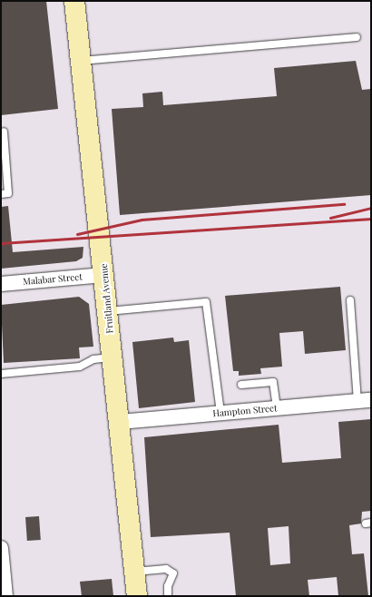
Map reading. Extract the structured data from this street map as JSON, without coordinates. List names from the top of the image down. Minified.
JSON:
{"streets":{"street":["Malabar Street","Fruitland Avenue","Hampton Street"]},"crossings":[["Malabar Street","Fruitland Avenue"],["Fruitland Avenue","Hampton Street"]]}
